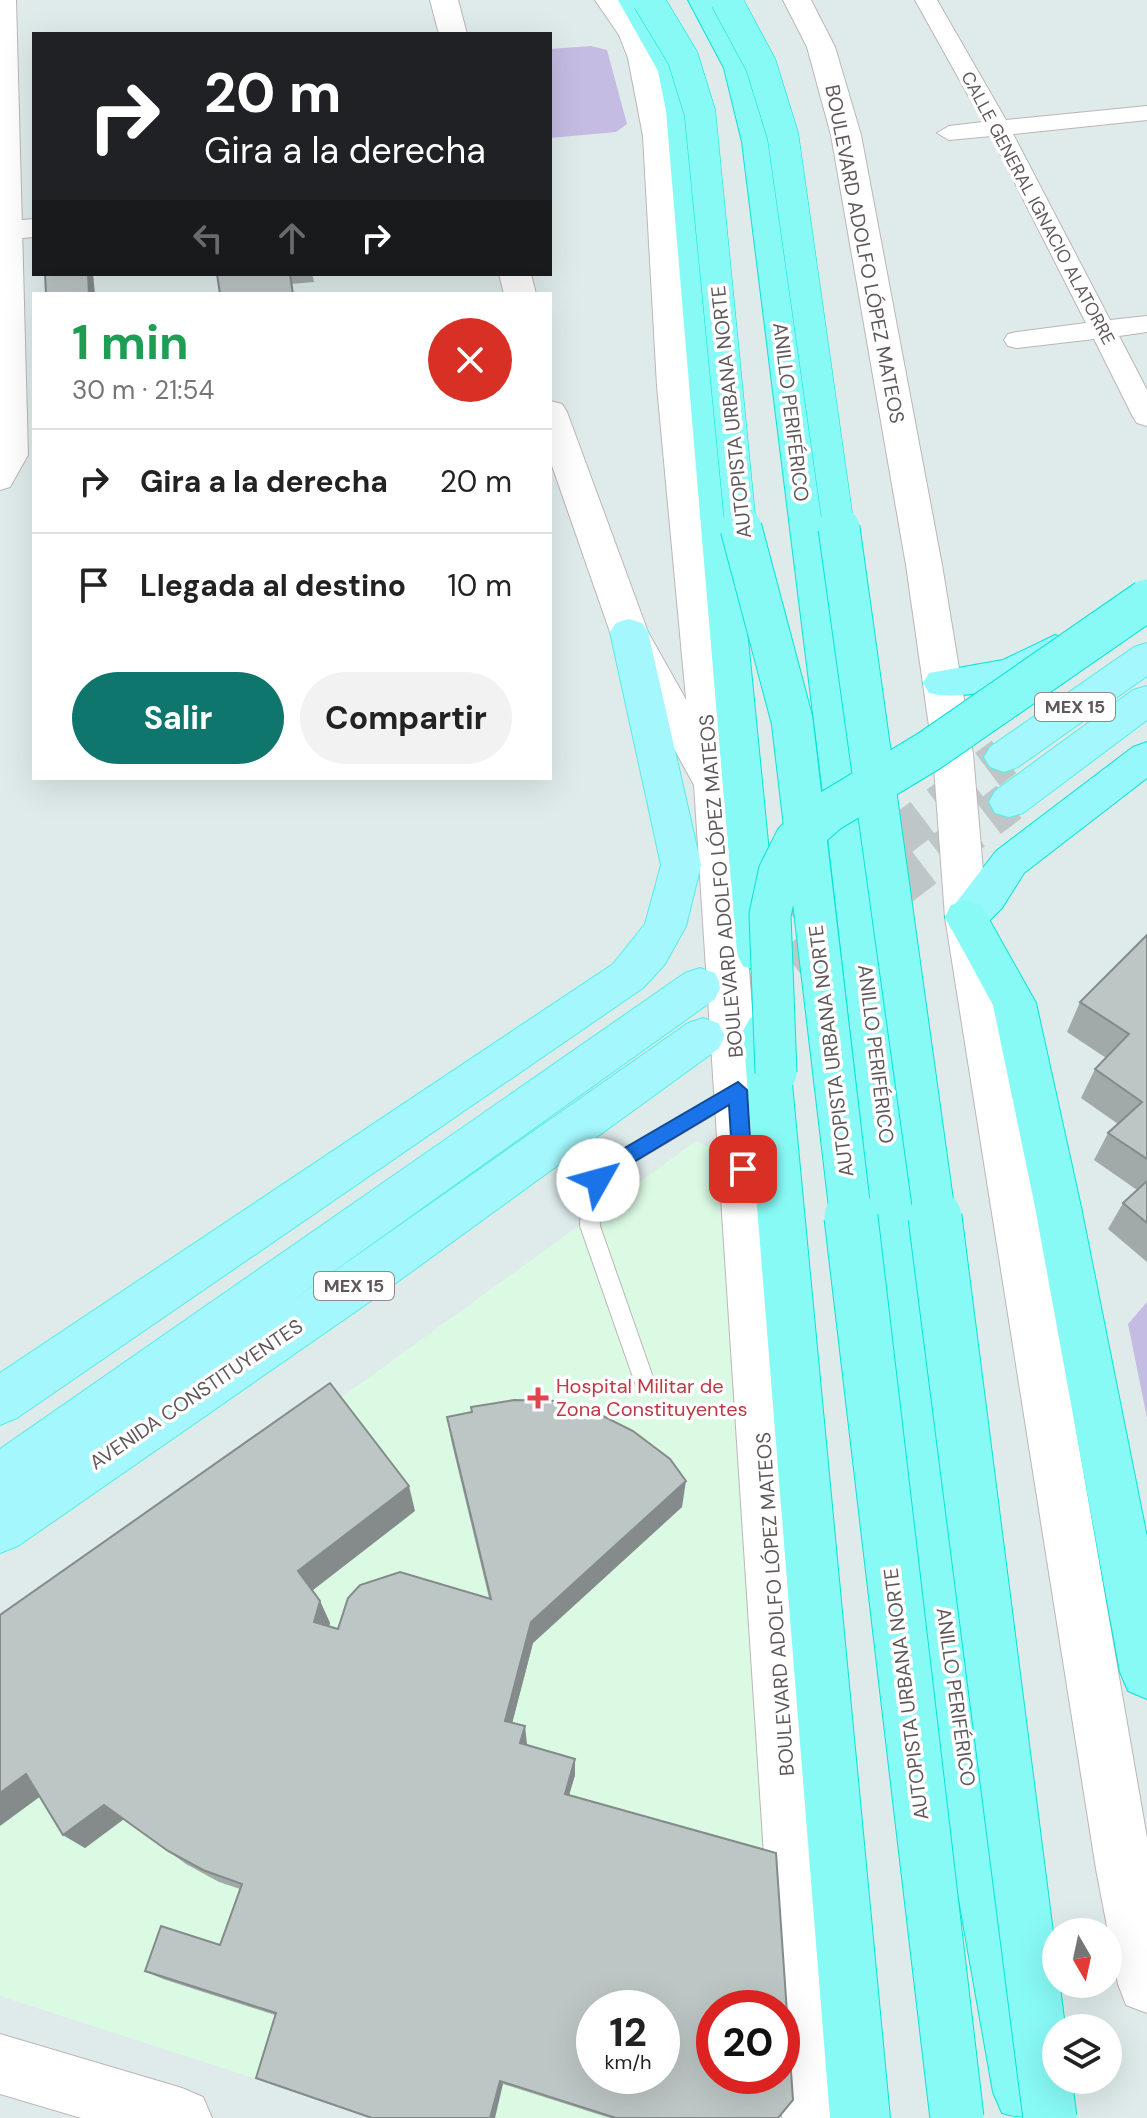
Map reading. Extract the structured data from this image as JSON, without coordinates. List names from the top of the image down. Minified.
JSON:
{"streets":{"highway":["AUTOPISTA URBANA NORTE","ANILLO PERIFÉRICO"],"main road":["BOULEVARD ADOLFO LÓPEZ MATEOS","MEX 15","AVENIDA CONSTITUYENTES"],"street":["CALLE GENERAL IGNACIO ALATORRE"]},"places":{"health":["Hospital Militar de Zona Constituyentes"]},"north":"bottom","page":{"turn":["20 m","Gira a la derecha"],"heading":["1 min","30 m · 21:54"],"list":[{"name":"Gira a la derecha","value":"20 m"},{"name":"Llegada al destino","value":"10 m"}],"buttons":["Salir","Compartir"],"speed":"12 km/h","limit":"20"}}
